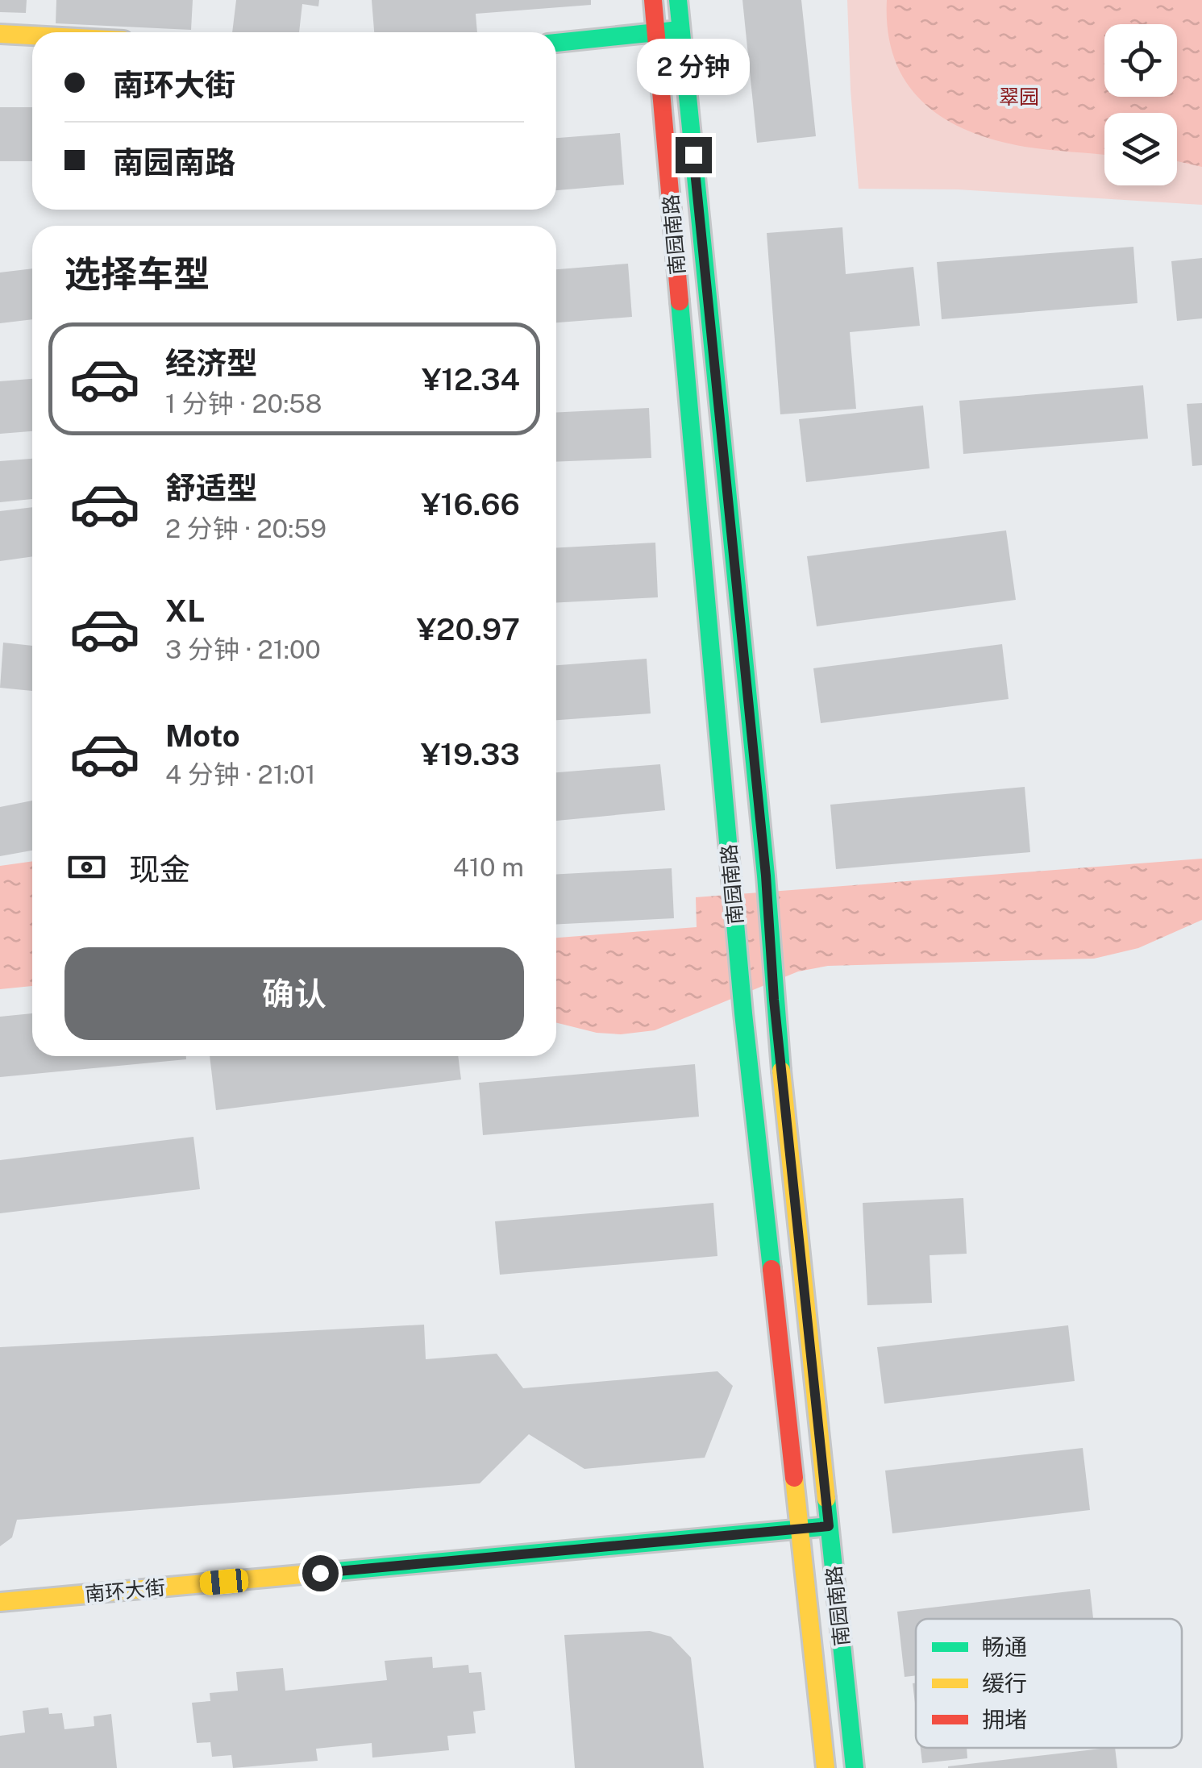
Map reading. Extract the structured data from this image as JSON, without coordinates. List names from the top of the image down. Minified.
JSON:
{"streets":{"main road":["南园南路","南环大街"]},"crossings":[["南园南路","南环大街"]],"parks":["翠园"],"legend":["畅通","缓行","拥堵"],"page":{"banner":["南环大街","南园南路"],"bubble":"2 分钟","heading":"选择车型","list":[{"name":"经济型","note":"1 分钟 · 20:58","value":"¥12.34"},{"name":"舒适型","note":"2 分钟 · 20:59","value":"¥16.66"},{"name":"XL","note":"3 分钟 · 21:00","value":"¥20.97"},{"name":"Moto","note":"4 分钟 · 21:01","value":"¥19.33"}],"pay":["现金","410 m"],"buttons":"确认"}}
